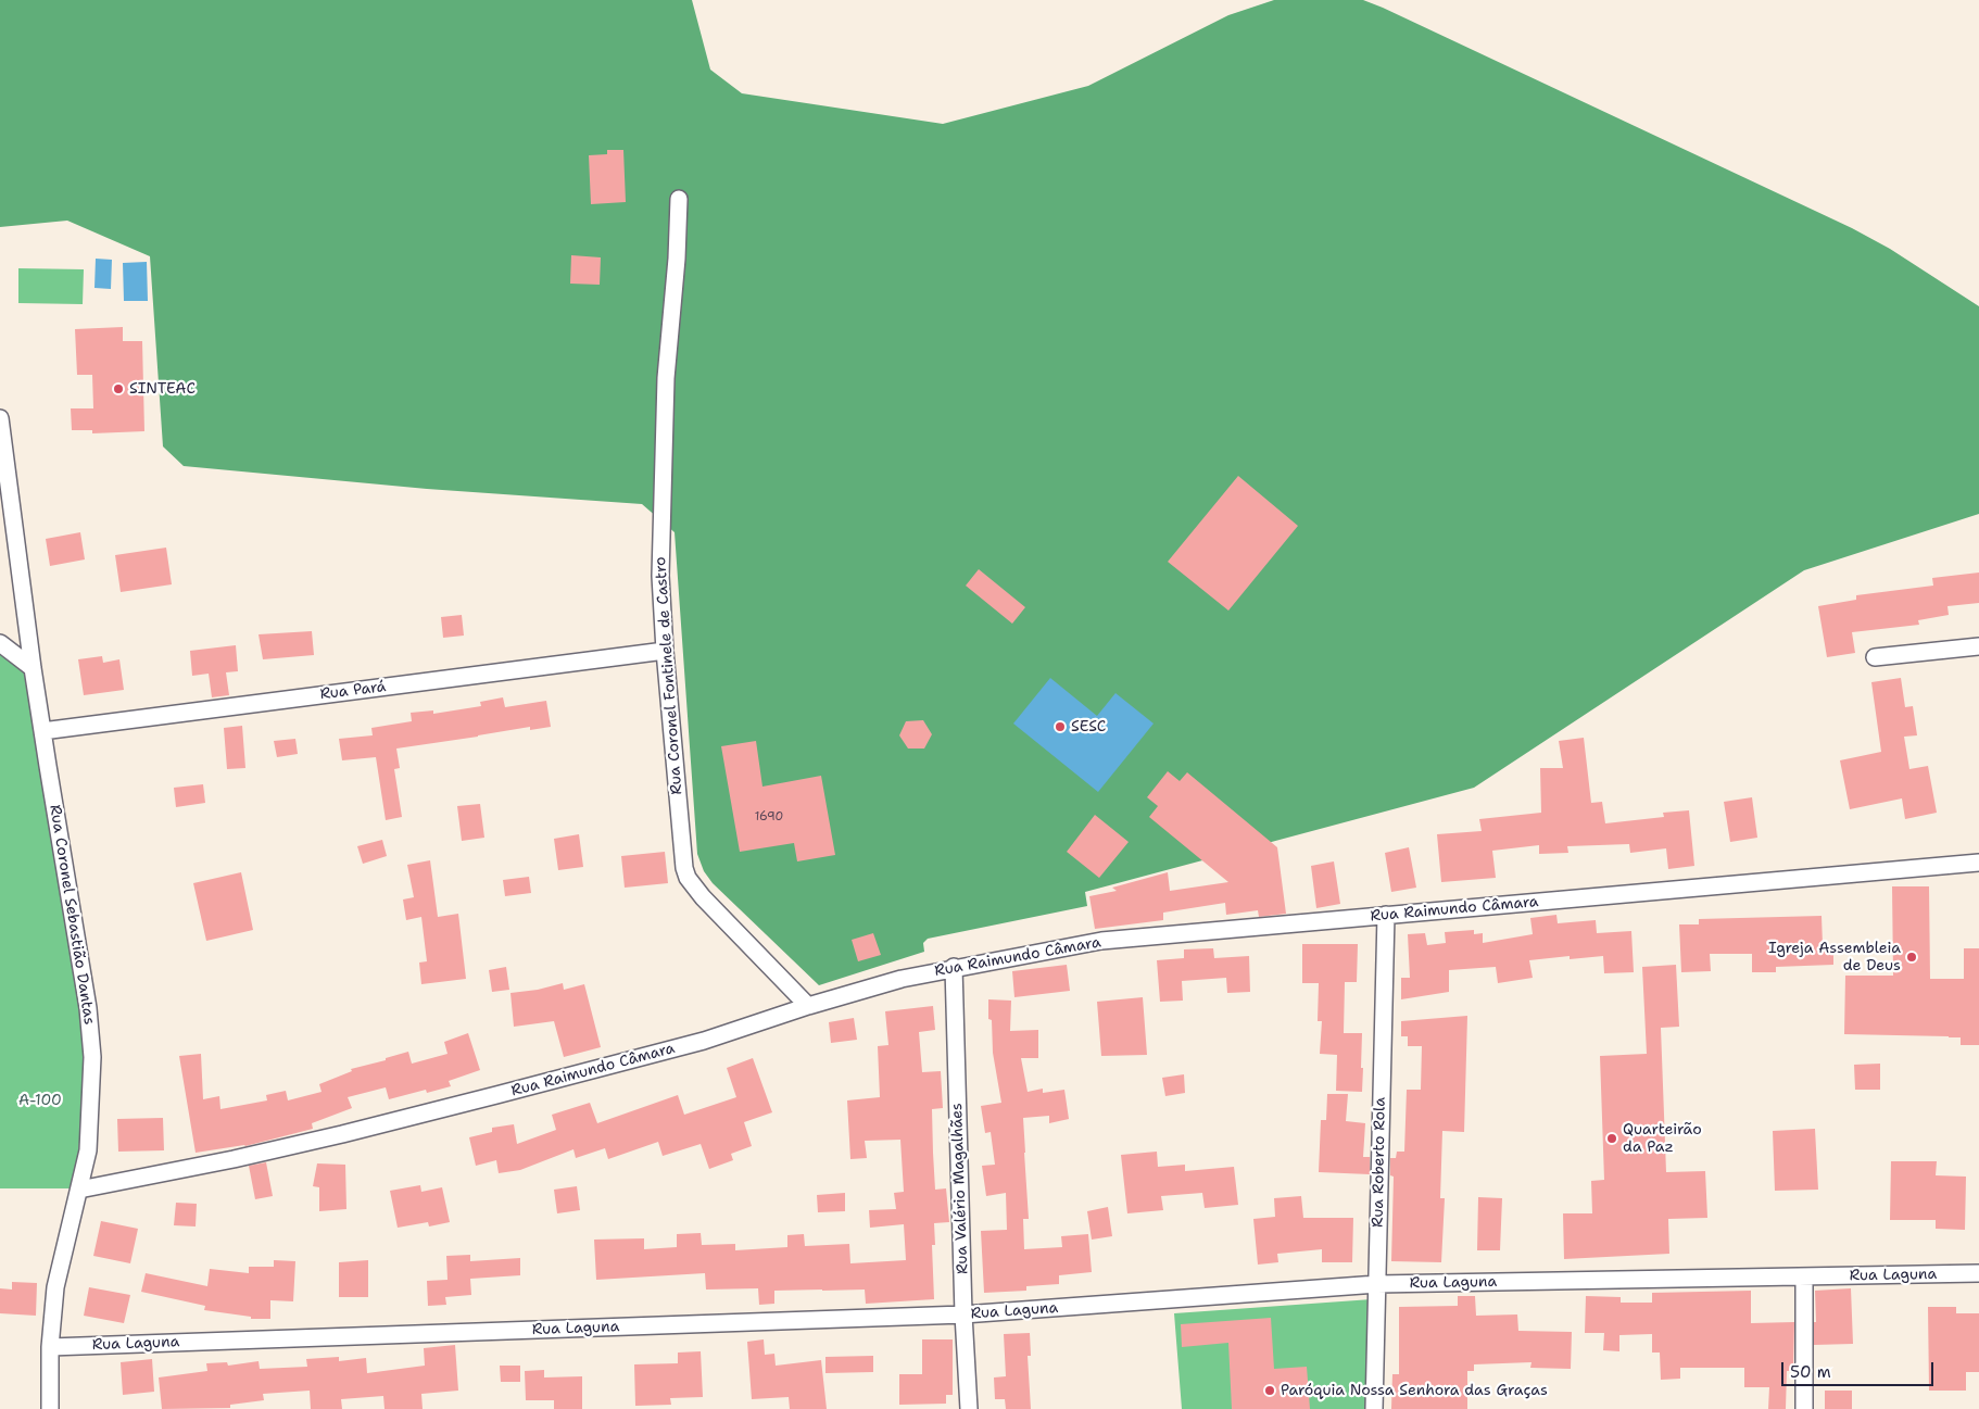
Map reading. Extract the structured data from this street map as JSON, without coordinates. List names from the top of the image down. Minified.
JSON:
{"streets":{"street":["Rua Coronel Fontinele de Castro","Rua Pará","Rua Raimundo Câmara","Rua Coronel Sebastião Dantas","Rua Roberto Rola","Rua Valério Magalhães","Rua Laguna"]},"crossings":[["Rua Coronel Fontinele de Castro","Rua Pará"],["Rua Coronel Fontinele de Castro","Rua Raimundo Câmara"],["Rua Pará","Rua Coronel Sebastião Dantas"],["Rua Raimundo Câmara","Rua Coronel Sebastião Dantas"],["Rua Raimundo Câmara","Rua Roberto Rola"],["Rua Raimundo Câmara","Rua Valério Magalhães"],["Rua Coronel Sebastião Dantas","Rua Laguna"],["Rua Roberto Rola","Rua Laguna"],["Rua Valério Magalhães","Rua Laguna"]],"parks":["A-100"],"places":["SINTEAC","SESC","Igreja Assembleia de Deus","Quarteirão da Paz","Paróquia Nossa Senhora das Graças"],"house_numbers":["1690"],"scale_bar":"50 m"}
